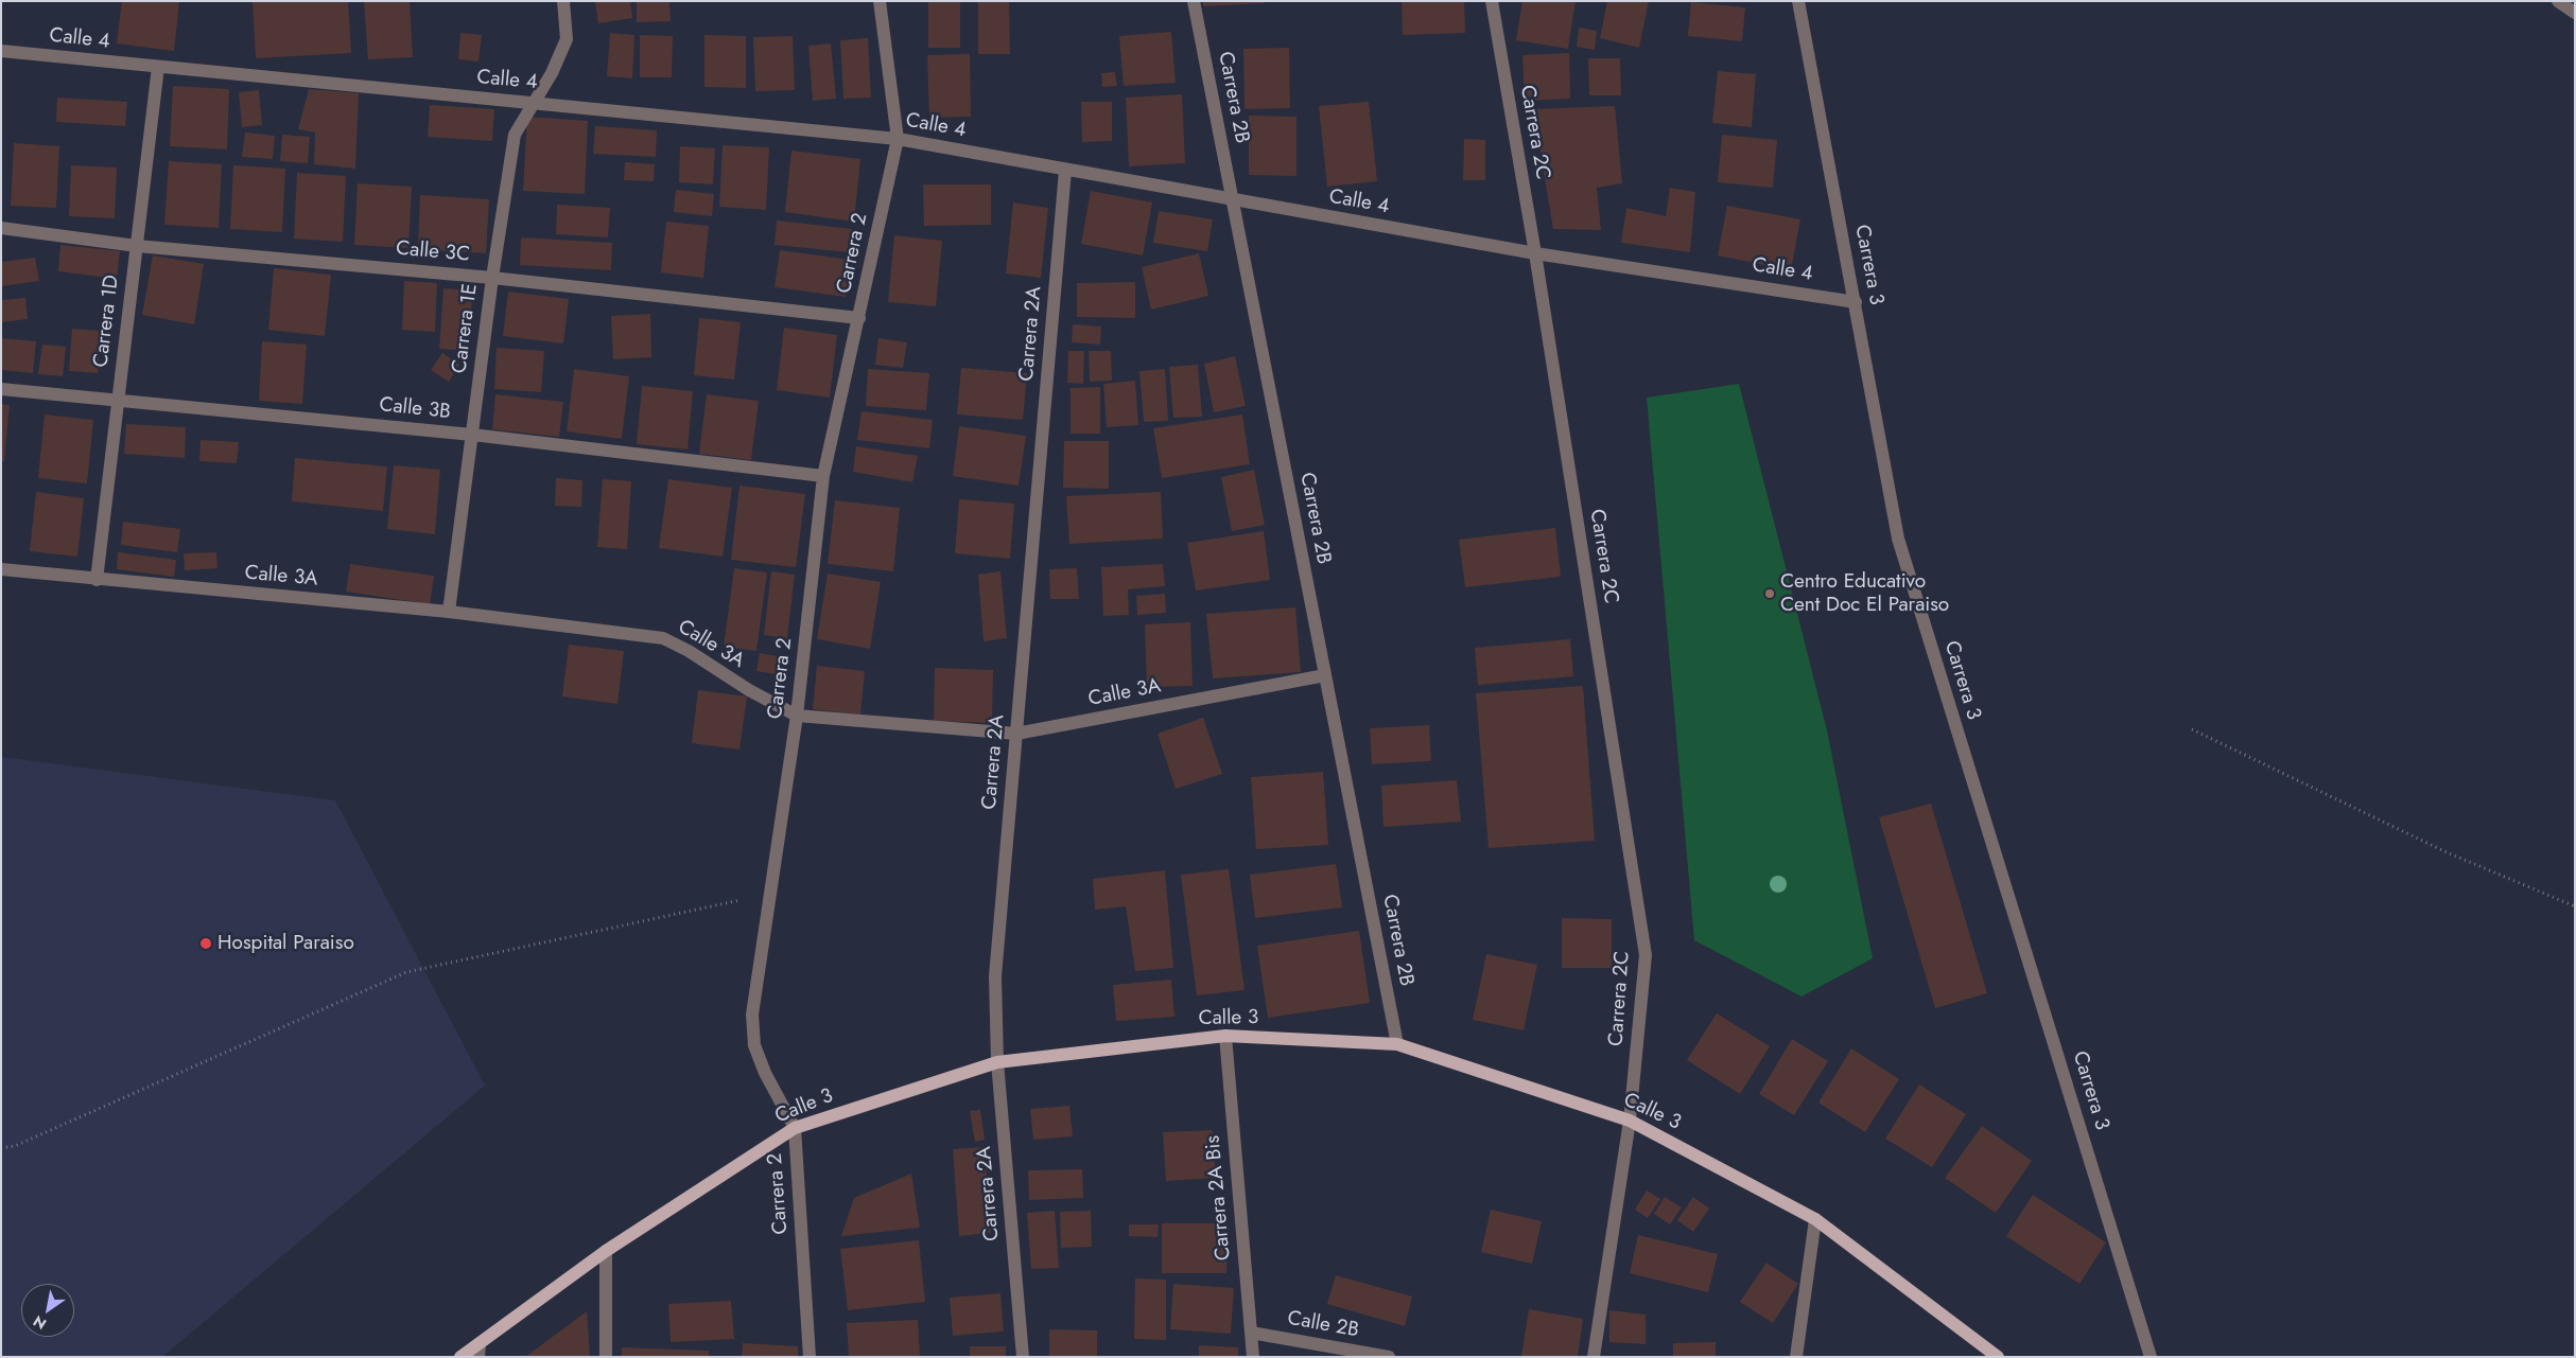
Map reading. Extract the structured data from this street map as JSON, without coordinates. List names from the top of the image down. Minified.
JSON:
{"streets":{"main road":["Calle 3"],"street":["Calle 4","Carrera 2B","Carrera 2C","Calle 3C","Carrera 2","Carrera 3","Carrera 1D","Carrera 1E","Carrera 2A","Calle 3B","Calle 3A","Carrera 2A Bis","Calle 2B"]},"crossings":[["Calle 4","Carrera 2B"],["Calle 4","Carrera 2C"],["Calle 4","Carrera 2"],["Calle 4","Carrera 3"],["Calle 4","Carrera 1D"],["Calle 4","Carrera 1E"],["Calle 4","Carrera 2A"],["Carrera 2B","Calle 3A"],["Carrera 2B","Calle 3"],["Carrera 2C","Calle 3"],["Calle 3C","Carrera 2"],["Calle 3C","Carrera 1D"],["Calle 3C","Carrera 1E"],["Carrera 2","Calle 3B"],["Carrera 2","Calle 3A"],["Carrera 2","Calle 3"],["Carrera 1D","Calle 3B"],["Carrera 1D","Calle 3A"],["Carrera 1E","Calle 3B"],["Carrera 1E","Calle 3A"],["Carrera 2A","Calle 3A"],["Carrera 2A","Calle 3"],["Calle 3","Carrera 2A Bis"],["Carrera 2A Bis","Calle 2B"]],"places":["Centro Educativo Cent Doc El Paraiso","Hospital Paraiso"],"north":"bottom left"}
